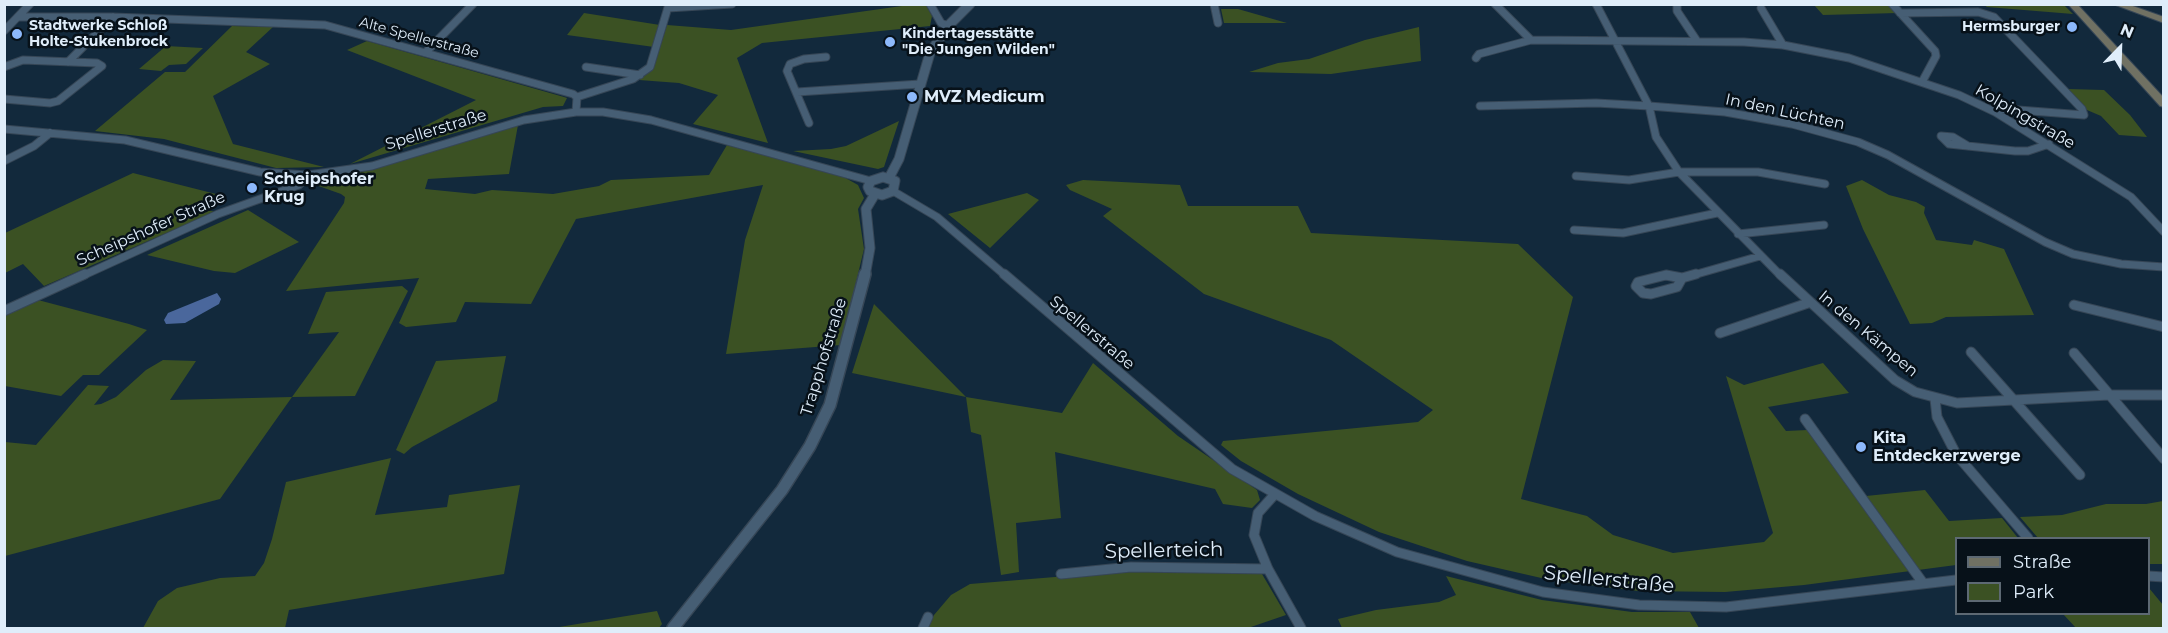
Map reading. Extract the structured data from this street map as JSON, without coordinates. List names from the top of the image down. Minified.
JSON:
{"streets":{"street":["Alte Spellerstraße","In den Lüchten","Kolpingstraße","Spellerstraße","Scheipshofer Straße","In den Kämpen","Trapphofstraße","Spellerteich"]},"crossings":[["In den Lüchten","In den Kämpen"],["Kolpingstraße","In den Kämpen"],["Spellerstraße","Scheipshofer Straße"]],"places":["Hermsburger","Stadtwerke Schloß Holte-Stukenbrock","Kindertagesstätte \"Die Jungen Wilden\"","MVZ Medicum","Scheipshofer Krug","Kita Entdeckerzwerge"],"legend":["Straße","Park"],"north":"top right"}
